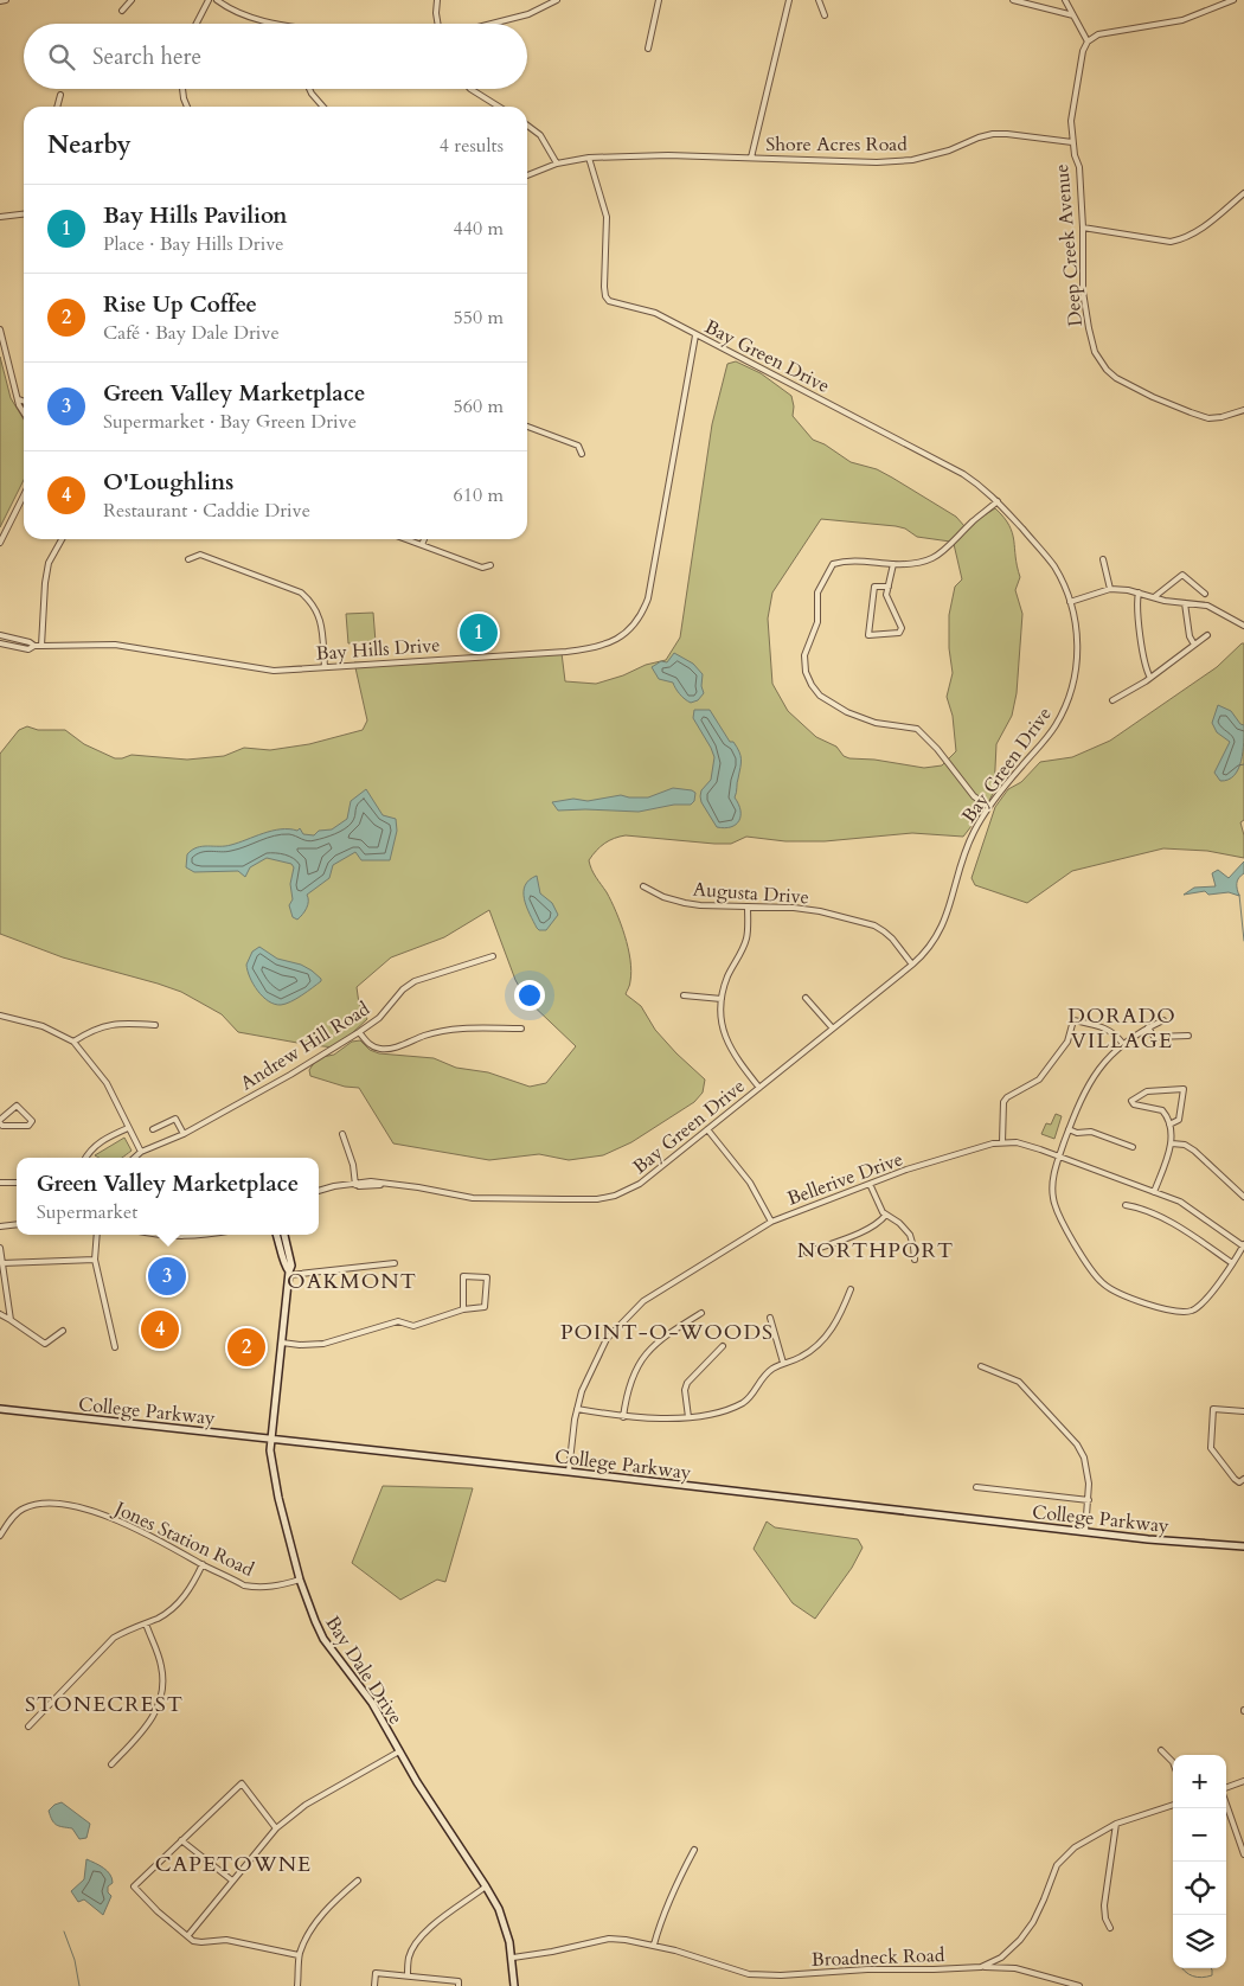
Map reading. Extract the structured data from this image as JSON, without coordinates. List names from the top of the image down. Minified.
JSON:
{"streets":{"main road":["College Parkway","Bay Dale Drive"],"street":["Shore Acres Road","Deep Creek Avenue","Bay Green Drive","Bay Hills Drive","Augusta Drive","Andrew Hill Road","Bellerive Drive","Jones Station Road","Broadneck Road"]},"crossings":[["Shore Acres Road","Deep Creek Avenue"],["Shore Acres Road","Bay Green Drive"],["Bay Green Drive","Bay Hills Drive"],["Bay Green Drive","Augusta Drive"],["Bellerive Drive","College Parkway"],["College Parkway","Bay Dale Drive"],["Jones Station Road","Bay Dale Drive"],["Bay Dale Drive","Broadneck Road"]],"districts":["DORADO VILLAGE","NORTHPORT","OAKMONT","POINT-O-WOODS","STONECREST","CAPETOWNE"],"page":{"search":"Search here","heading":["Nearby","4 results"],"list":[{"mark":"1","name":"Bay Hills Pavilion","note":"Place · Bay Hills Drive","value":"440 m"},{"mark":"2","name":"Rise Up Coffee","note":"Café · Bay Dale Drive","value":"550 m"},{"mark":"3","name":"Green Valley Marketplace","note":"Supermarket · Bay Green Drive","value":"560 m"},{"mark":"4","name":"O'Loughlins","note":"Restaurant · Caddie Drive","value":"610 m"}],"pins":["1","3","4","2"],"popup":["Green Valley Marketplace","Supermarket"],"map_buttons":["+","−"]}}
